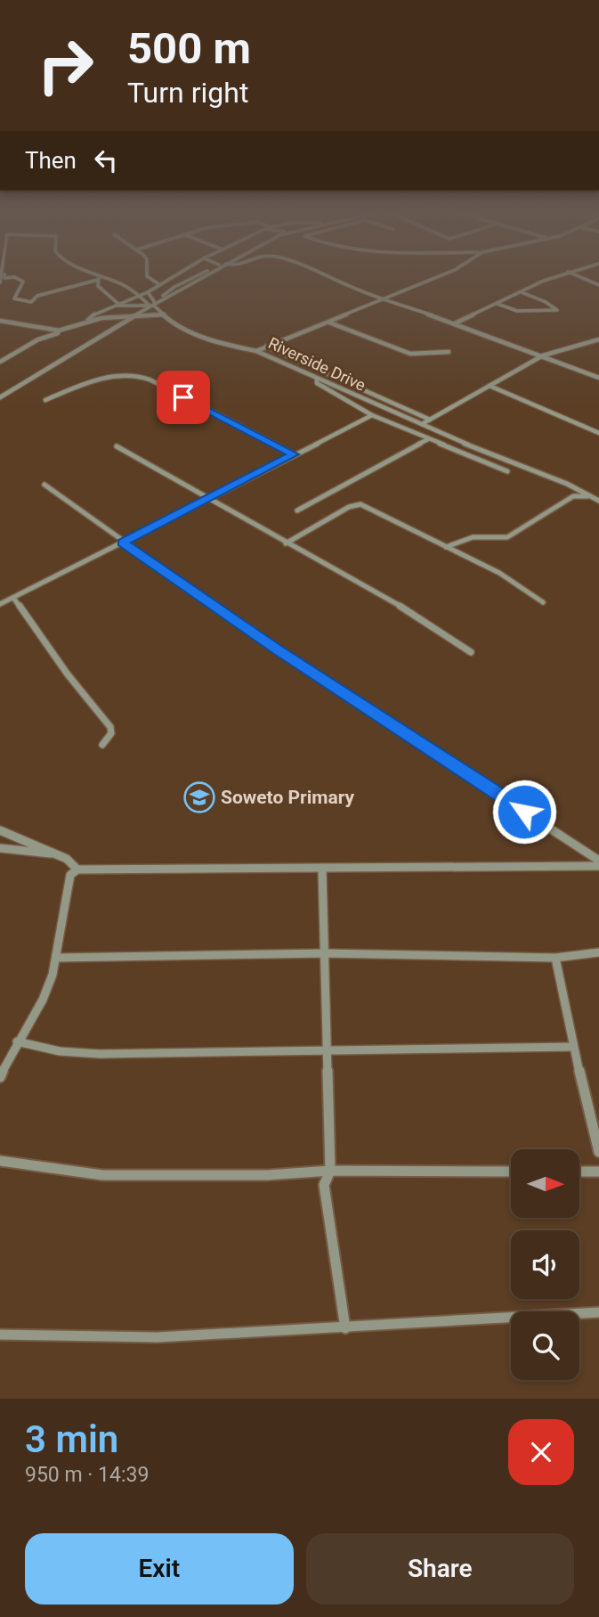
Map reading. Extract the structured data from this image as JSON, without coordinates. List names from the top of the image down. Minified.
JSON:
{"streets":{"street":["Riverside Drive"]},"places":{"school or university":["Soweto Primary"]},"north":"right","page":{"turn":["500 m","Turn right"],"then":"Then","heading":["3 min","950 m · 14:39"],"buttons":["Exit","Share"]}}
